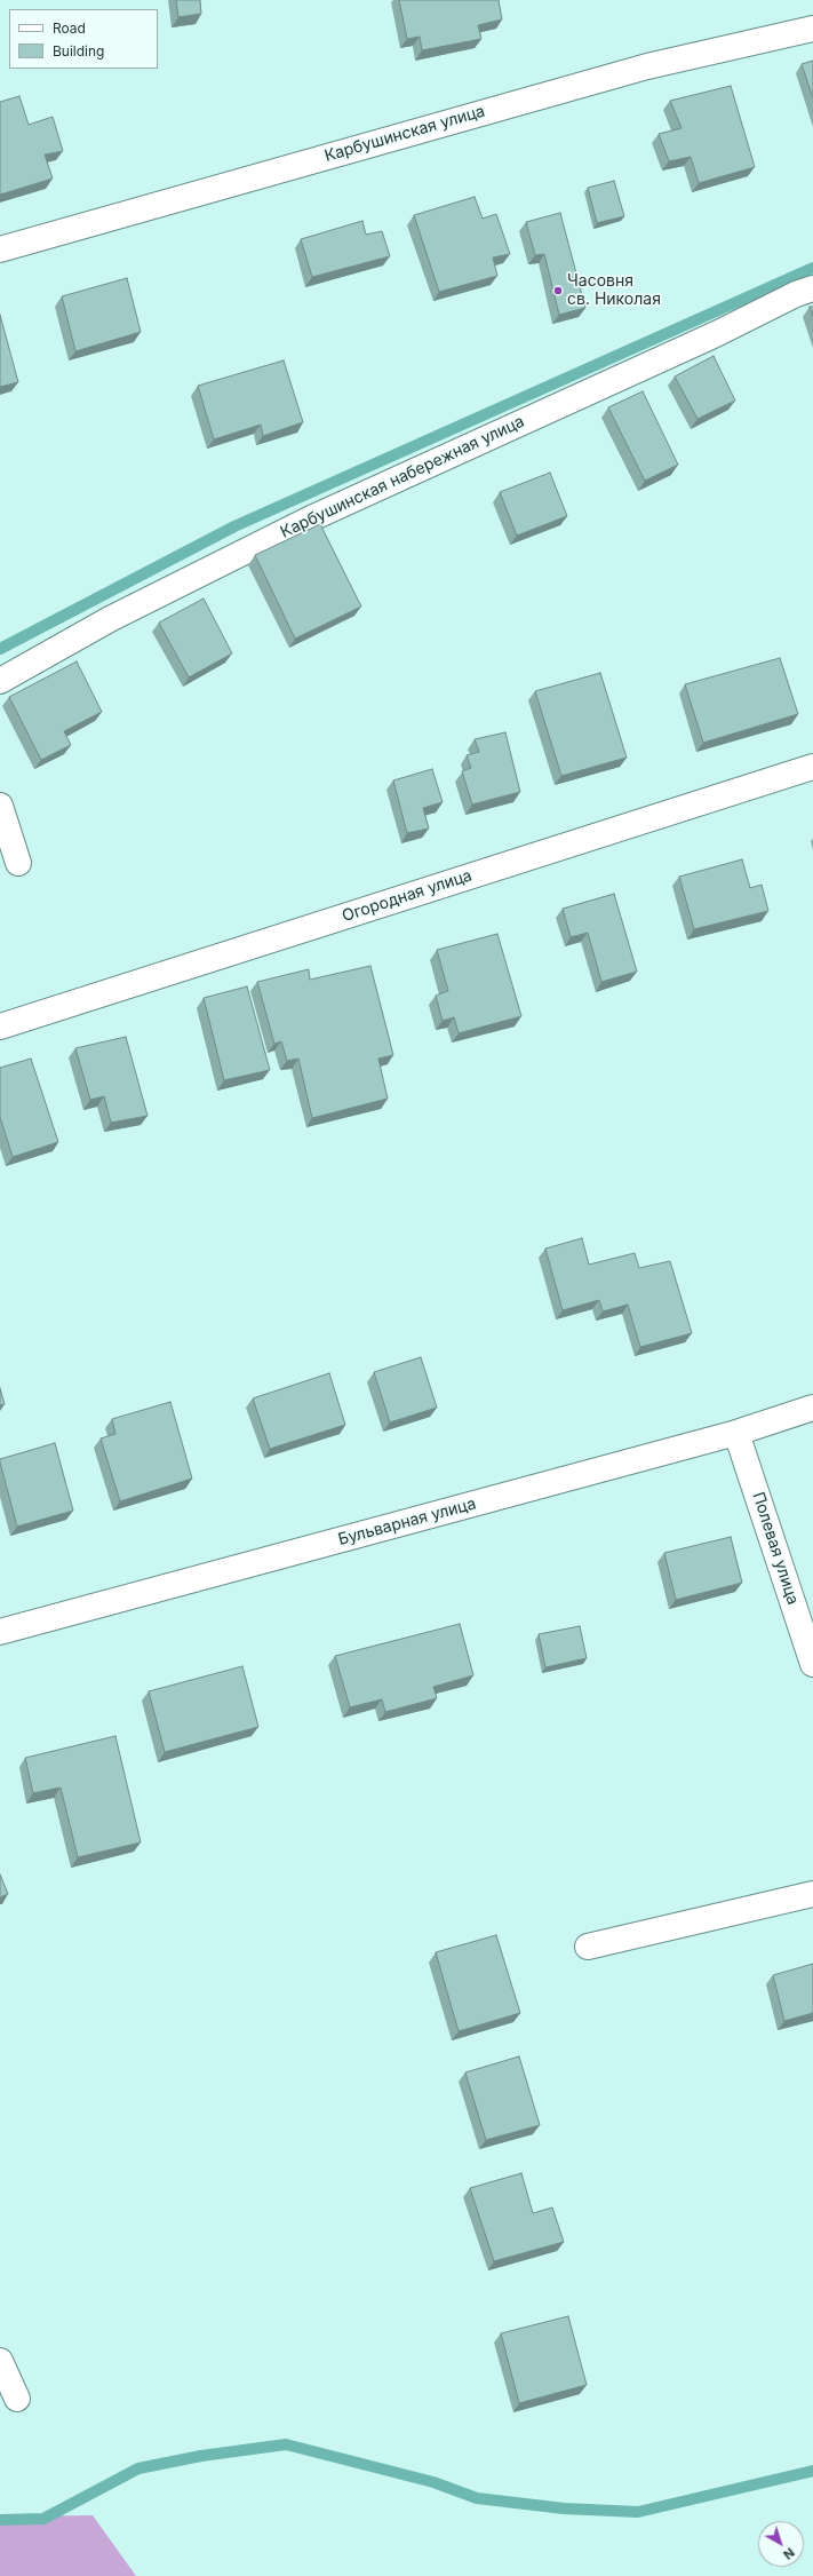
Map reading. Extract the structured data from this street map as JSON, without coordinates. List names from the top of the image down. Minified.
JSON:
{"streets":{"street":["Карбушинская улица","Карбушинская набережная улица","Огородная улица","Бульварная улица","Полевая улица"]},"crossings":[["Бульварная улица","Полевая улица"]],"places":["Часовня св. Николая"],"legend":["Road","Building"],"north":"bottom right"}
